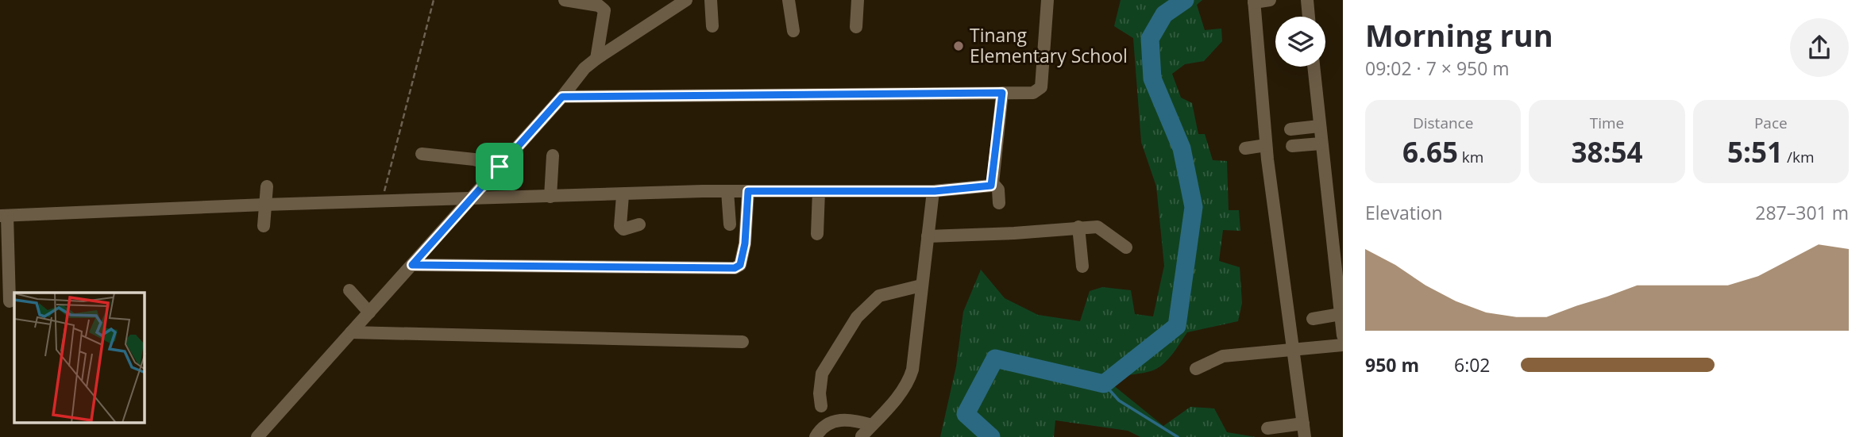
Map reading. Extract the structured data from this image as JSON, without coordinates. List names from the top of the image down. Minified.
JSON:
{"places":["Tinang Elementary School"],"page":{"heading":["Morning run","09:02 · 7 × 950 m"],"stats":[["Distance","6.65 km"],["Time","38:54"],["Pace","5:51 /km"]],"chart":["Elevation","287–301 m"],"list":[{"name":"950 m","note":"6:02"}]}}
